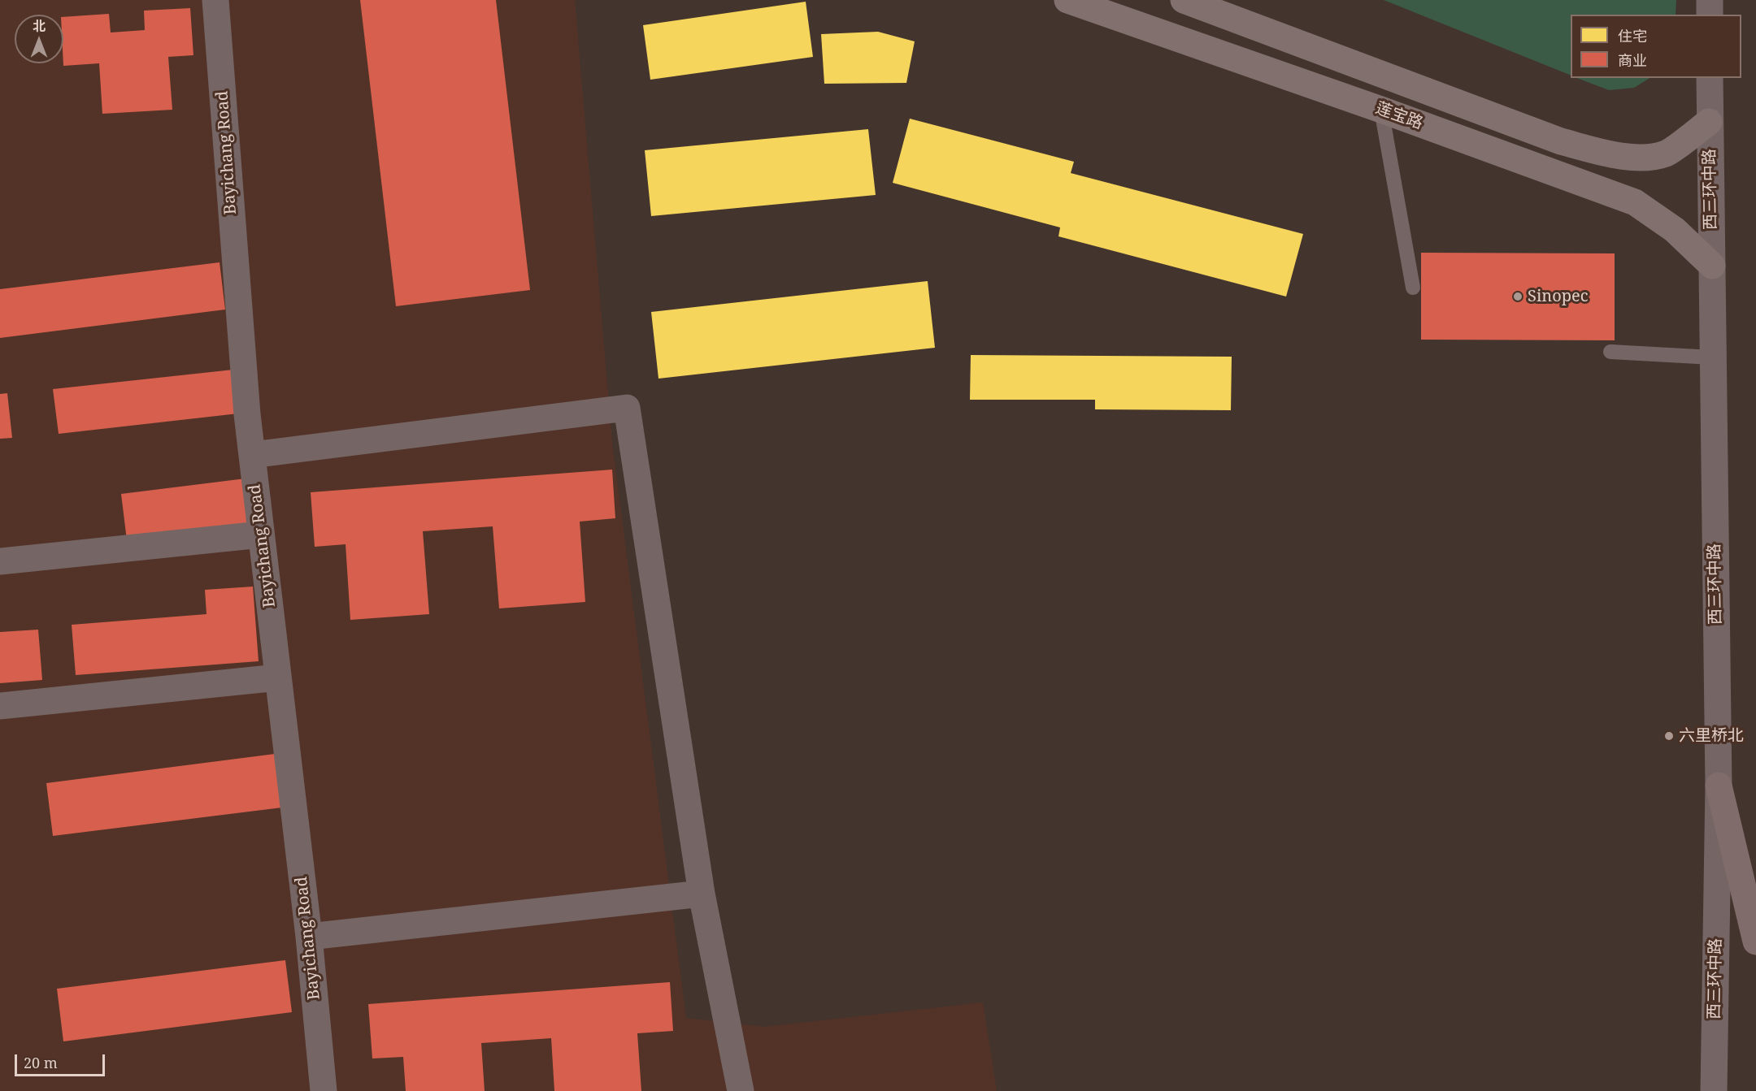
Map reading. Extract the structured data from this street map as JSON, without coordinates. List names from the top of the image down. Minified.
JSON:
{"streets":{"main road":["莲宝路"],"street":["Bayichang Road","西三环中路"]},"crossings":[["莲宝路","西三环中路"]],"places":["Sinopec","六里桥北"],"legend":["住宅","商业"],"scale_bar":"20 m","north":"top"}
